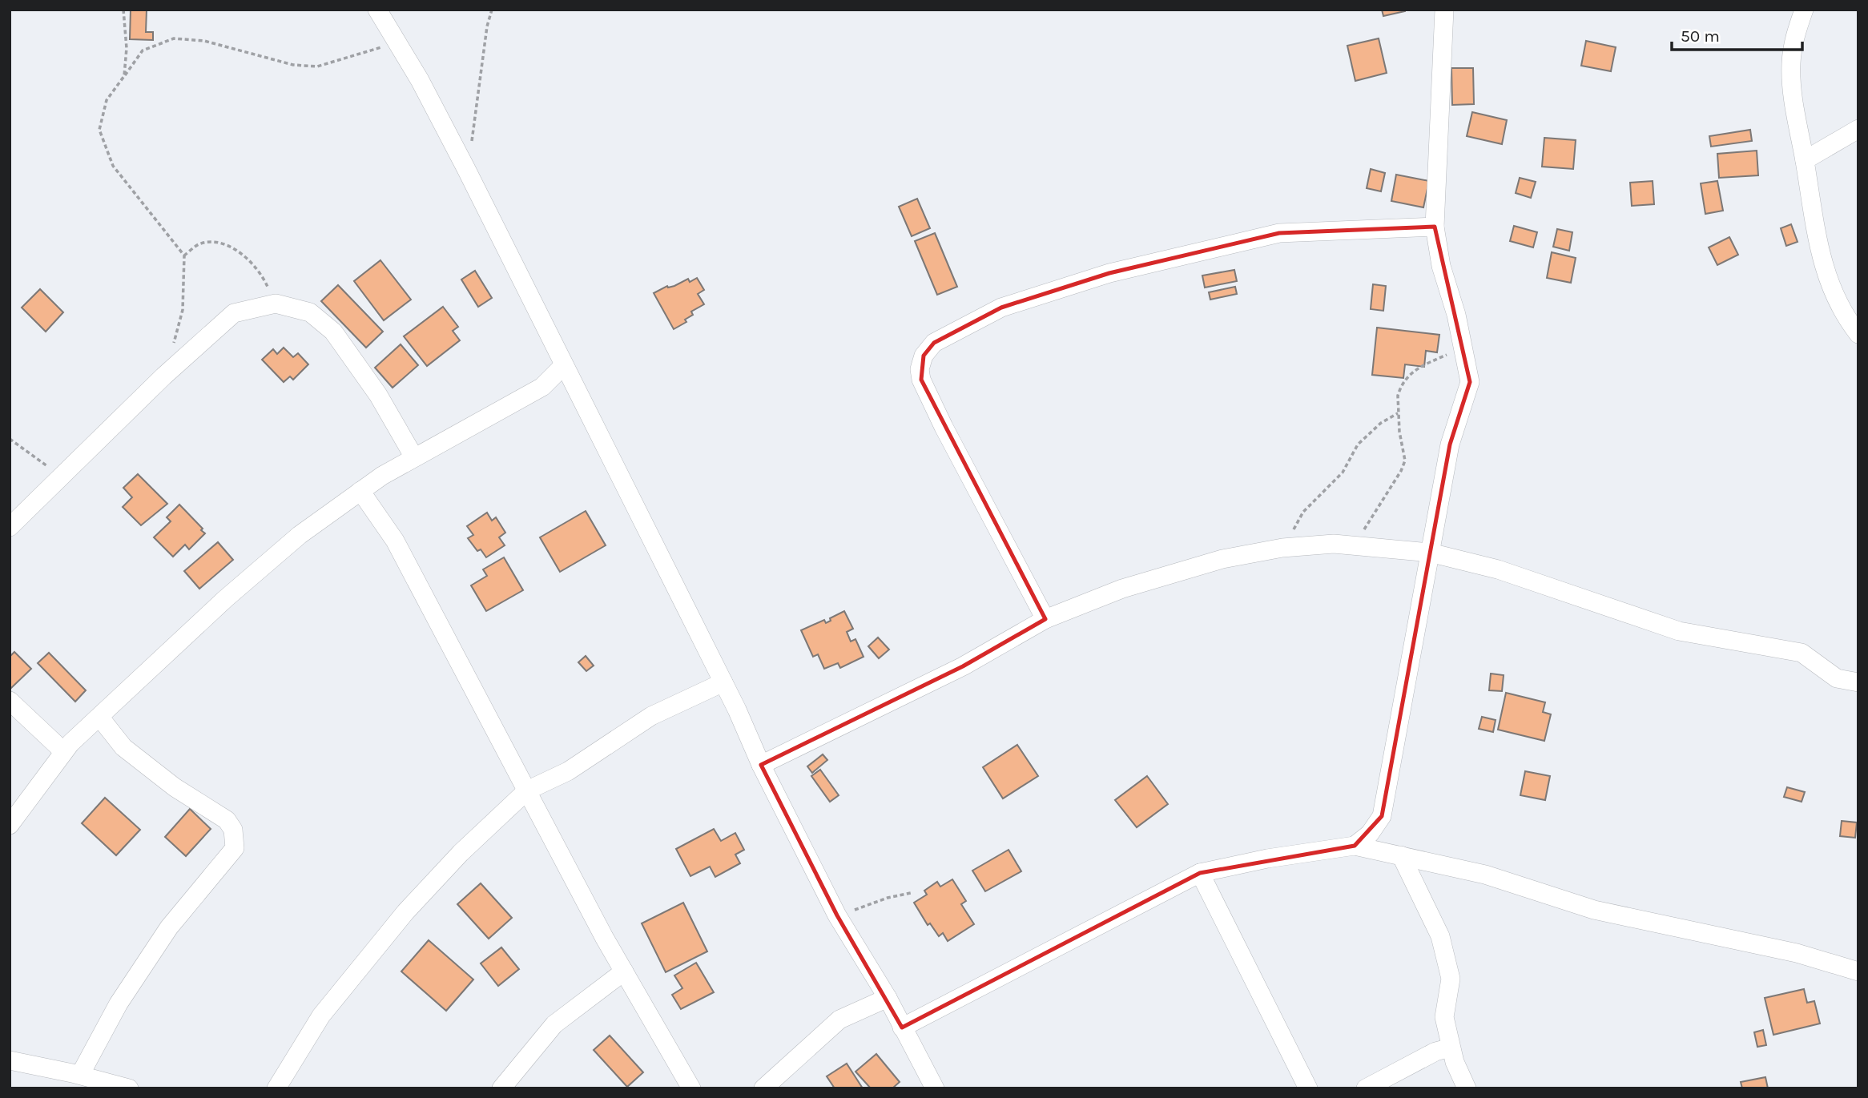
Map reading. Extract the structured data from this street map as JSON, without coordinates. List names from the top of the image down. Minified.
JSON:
{"scale_bar":"50 m"}
